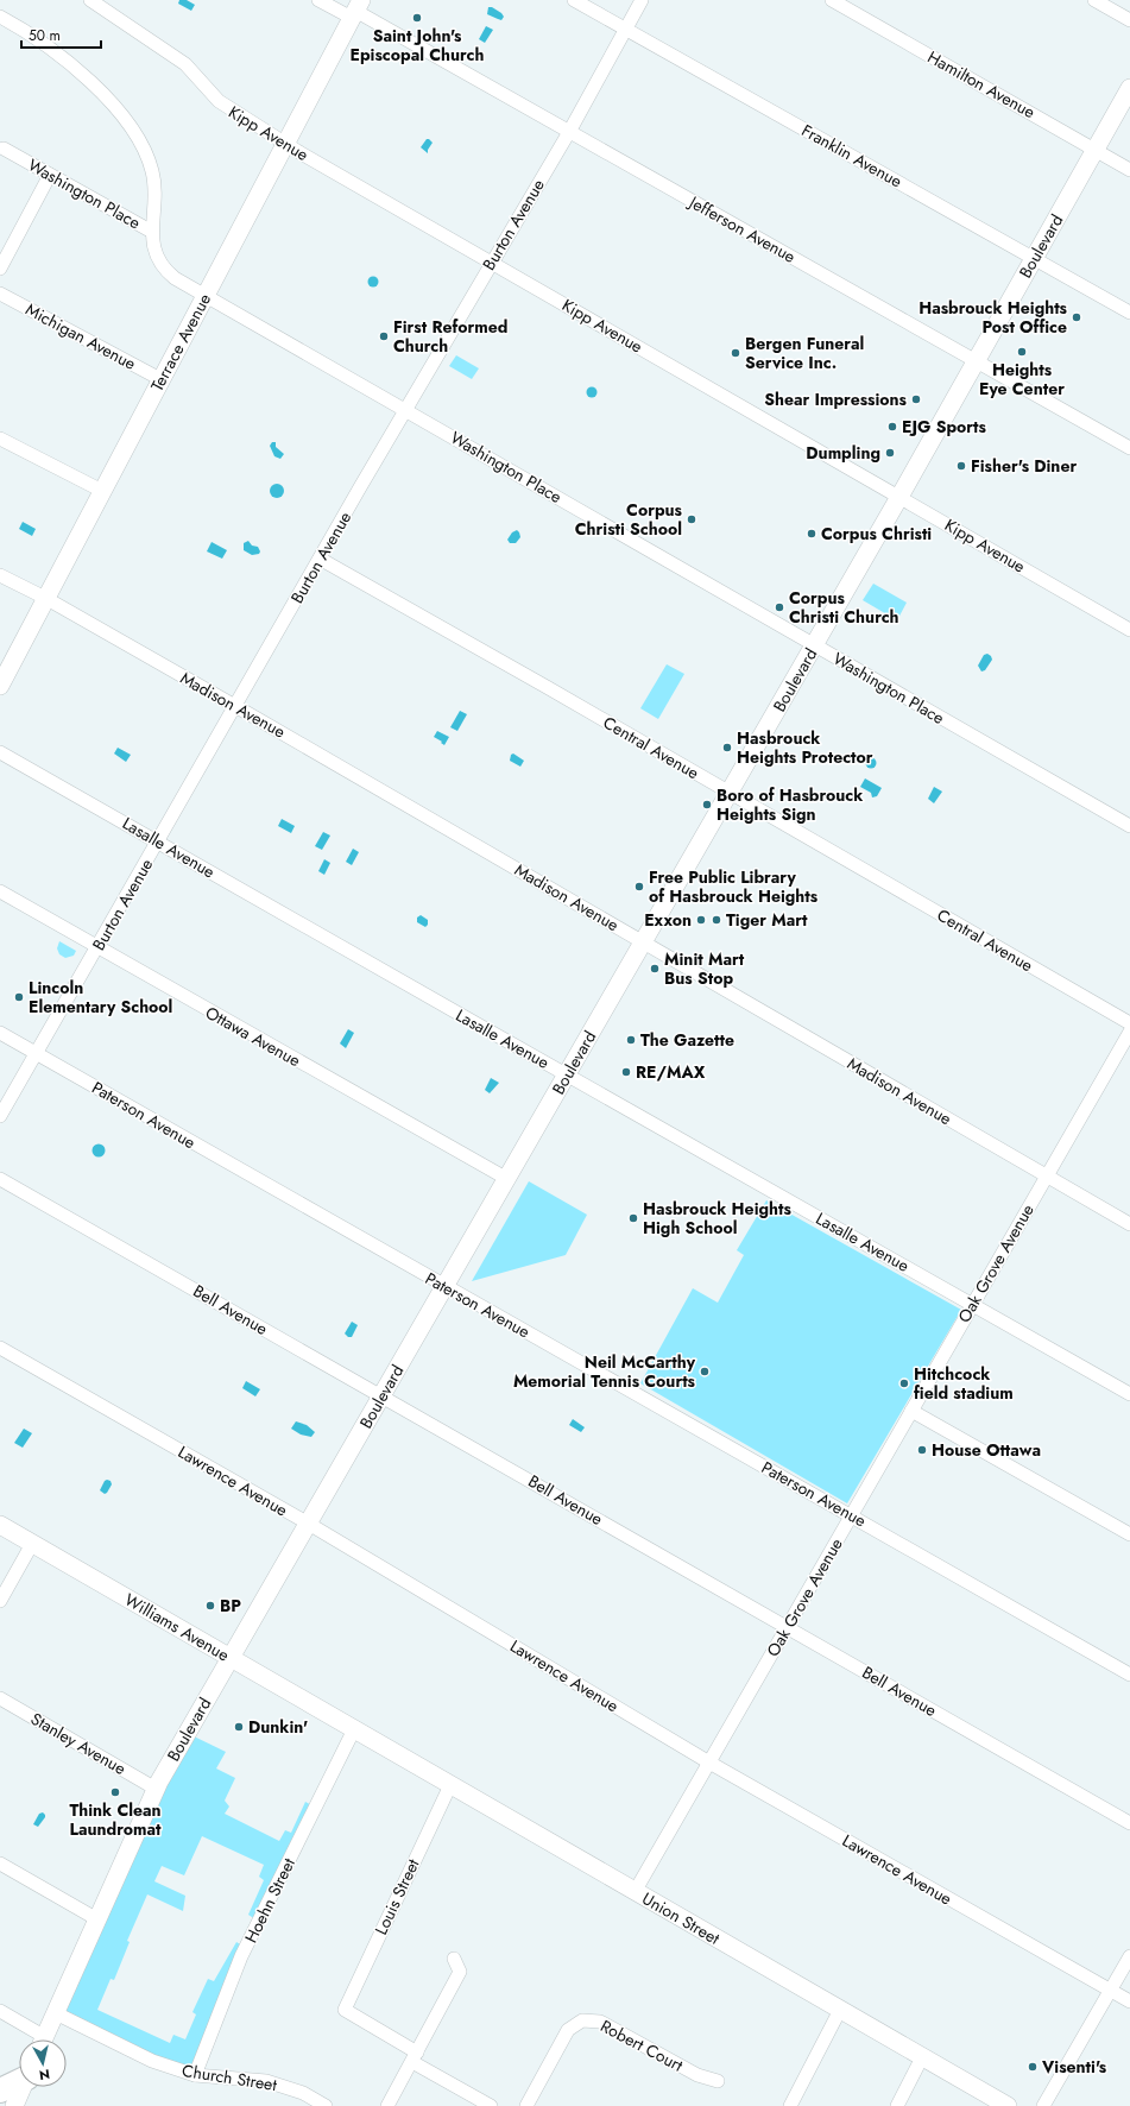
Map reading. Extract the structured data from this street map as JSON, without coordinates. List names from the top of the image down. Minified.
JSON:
{"streets":{"street":["Hamilton Avenue","Kipp Avenue","Franklin Avenue","Washington Place","Burton Avenue","Jefferson Avenue","Boulevard","Michigan Avenue","Terrace Avenue","Madison Avenue","Central Avenue","Lasalle Avenue","Ottawa Avenue","Paterson Avenue","Oak Grove Avenue","Bell Avenue","Lawrence Avenue","Williams Avenue","Stanley Avenue","Louis Street","Hoehn Street","Union Street","Robert Court","Church Street"]},"crossings":[["Hamilton Avenue","Boulevard"],["Kipp Avenue","Burton Avenue"],["Kipp Avenue","Boulevard"],["Kipp Avenue","Terrace Avenue"],["Franklin Avenue","Burton Avenue"],["Franklin Avenue","Boulevard"],["Washington Place","Burton Avenue"],["Washington Place","Boulevard"],["Washington Place","Terrace Avenue"],["Burton Avenue","Jefferson Avenue"],["Burton Avenue","Madison Avenue"],["Burton Avenue","Central Avenue"],["Burton Avenue","Lasalle Avenue"],["Burton Avenue","Ottawa Avenue"],["Burton Avenue","Paterson Avenue"],["Jefferson Avenue","Boulevard"],["Jefferson Avenue","Terrace Avenue"],["Boulevard","Madison Avenue"],["Boulevard","Central Avenue"],["Boulevard","Lasalle Avenue"],["Boulevard","Ottawa Avenue"],["Boulevard","Paterson Avenue"],["Boulevard","Bell Avenue"],["Boulevard","Lawrence Avenue"],["Boulevard","Williams Avenue"],["Boulevard","Stanley Avenue"],["Boulevard","Church Street"],["Michigan Avenue","Terrace Avenue"],["Terrace Avenue","Madison Avenue"],["Madison Avenue","Oak Grove Avenue"],["Lasalle Avenue","Oak Grove Avenue"],["Paterson Avenue","Oak Grove Avenue"],["Oak Grove Avenue","Bell Avenue"],["Oak Grove Avenue","Lawrence Avenue"],["Oak Grove Avenue","Union Street"],["Williams Avenue","Hoehn Street"],["Williams Avenue","Union Street"],["Louis Street","Union Street"],["Hoehn Street","Union Street"],["Hoehn Street","Church Street"]],"places":["Saint John's Episcopal Church","Hasbrouck Heights Post Office","First Reformed Church","Heights Eye Center","Bergen Funeral Service Inc.","Shear Impressions","EJG Sports","Dumpling","Fisher's Diner","Corpus Christi School","Corpus Christi","Corpus Christi Church","Hasbrouck Heights Protector","Boro of Hasbrouck Heights Sign","Free Public Library of Hasbrouck Heights","Exxon","Tiger Mart","Minit Mart Bus Stop","Lincoln Elementary School","The Gazette","RE/MAX","Hasbrouck Heights High School","Neil McCarthy Memorial Tennis Courts","Hitchcock field stadium","House Ottawa","BP","Dunkin'","Think Clean Laundromat","Visenti's"],"scale_bar":"50 m","north":"bottom"}
